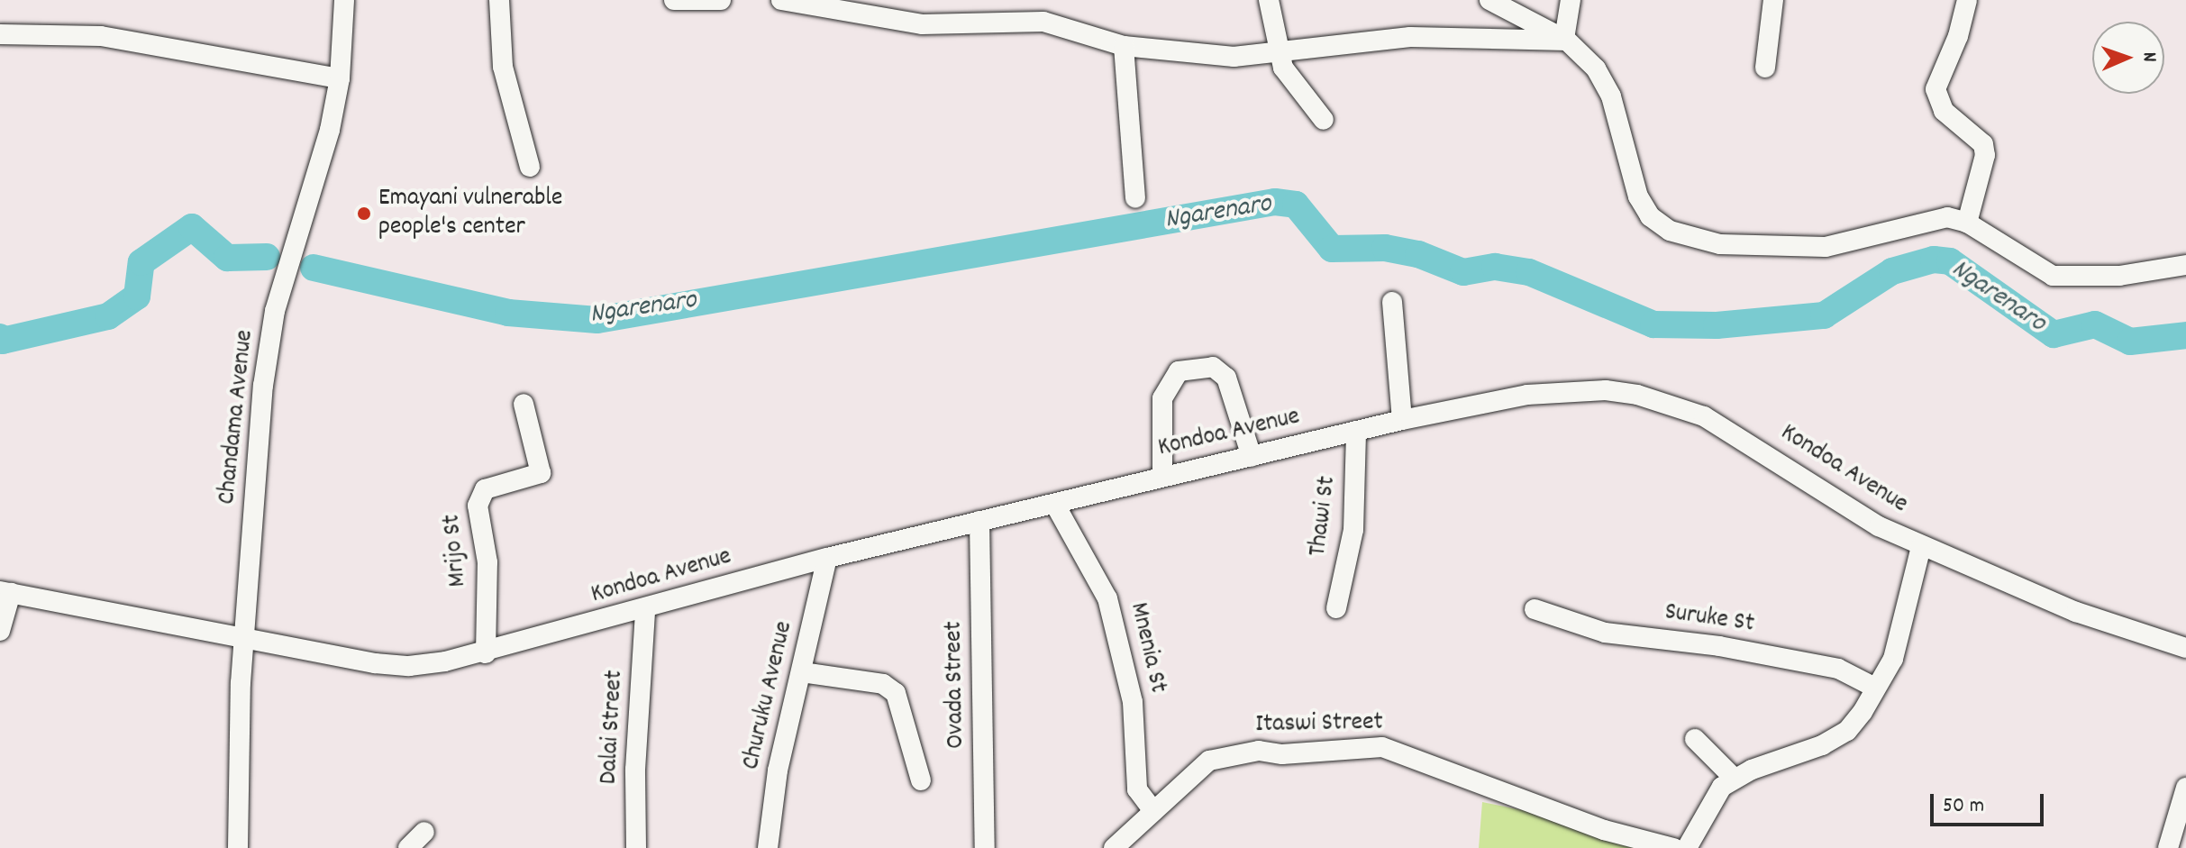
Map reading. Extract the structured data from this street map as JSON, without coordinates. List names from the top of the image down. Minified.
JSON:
{"streets":{"street":["Chandama Avenue","Kondoa Avenue","Thawi St","Mrijo St","Suruke St","Mnenia St","Ovada Street","Churuku Avenue","Itaswi Street","Dalai Street"]},"crossings":[["Chandama Avenue","Kondoa Avenue"],["Kondoa Avenue","Thawi St"],["Kondoa Avenue","Mrijo St"],["Kondoa Avenue","Mnenia St"],["Kondoa Avenue","Ovada Street"],["Kondoa Avenue","Churuku Avenue"],["Kondoa Avenue","Dalai Street"],["Mnenia St","Itaswi Street"]],"water":["Ngarenaro"],"places":["Emayani vulnerable people's center"],"scale_bar":"50 m","north":"right"}
